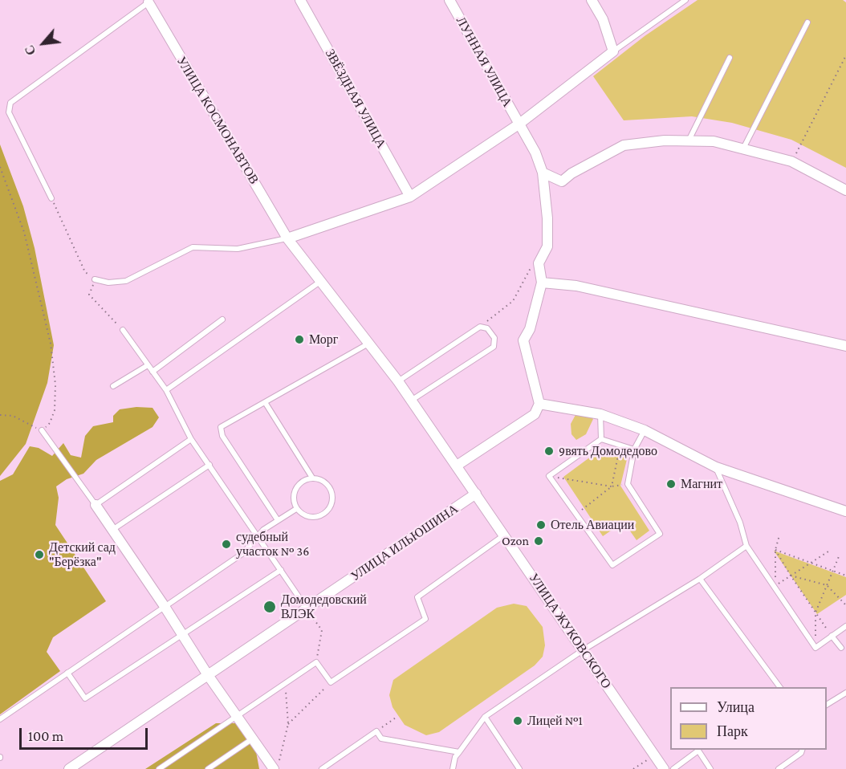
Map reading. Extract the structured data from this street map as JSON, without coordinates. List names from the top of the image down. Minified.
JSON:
{"streets":{"street":["ЛУННАЯ УЛИЦА","ЗВЁЗДНАЯ УЛИЦА","УЛИЦА КОСМОНАВТОВ","УЛИЦА ИЛЬЮШИНА","УЛИЦА ЖУКОВСКОГО"]},"crossings":[["УЛИЦА ИЛЬЮШИНА","УЛИЦА ЖУКОВСКОГО"]],"places":["Морг","9вять Домодедово","Магнит","Отель Авиации","Ozon","судебный участок № 36","Детский сад \"Берёзка\"","Домодедовский ВЛЭК","Лицей №1"],"legend":["Улица","Парк"],"scale_bar":"100 m","north":"bottom left"}
